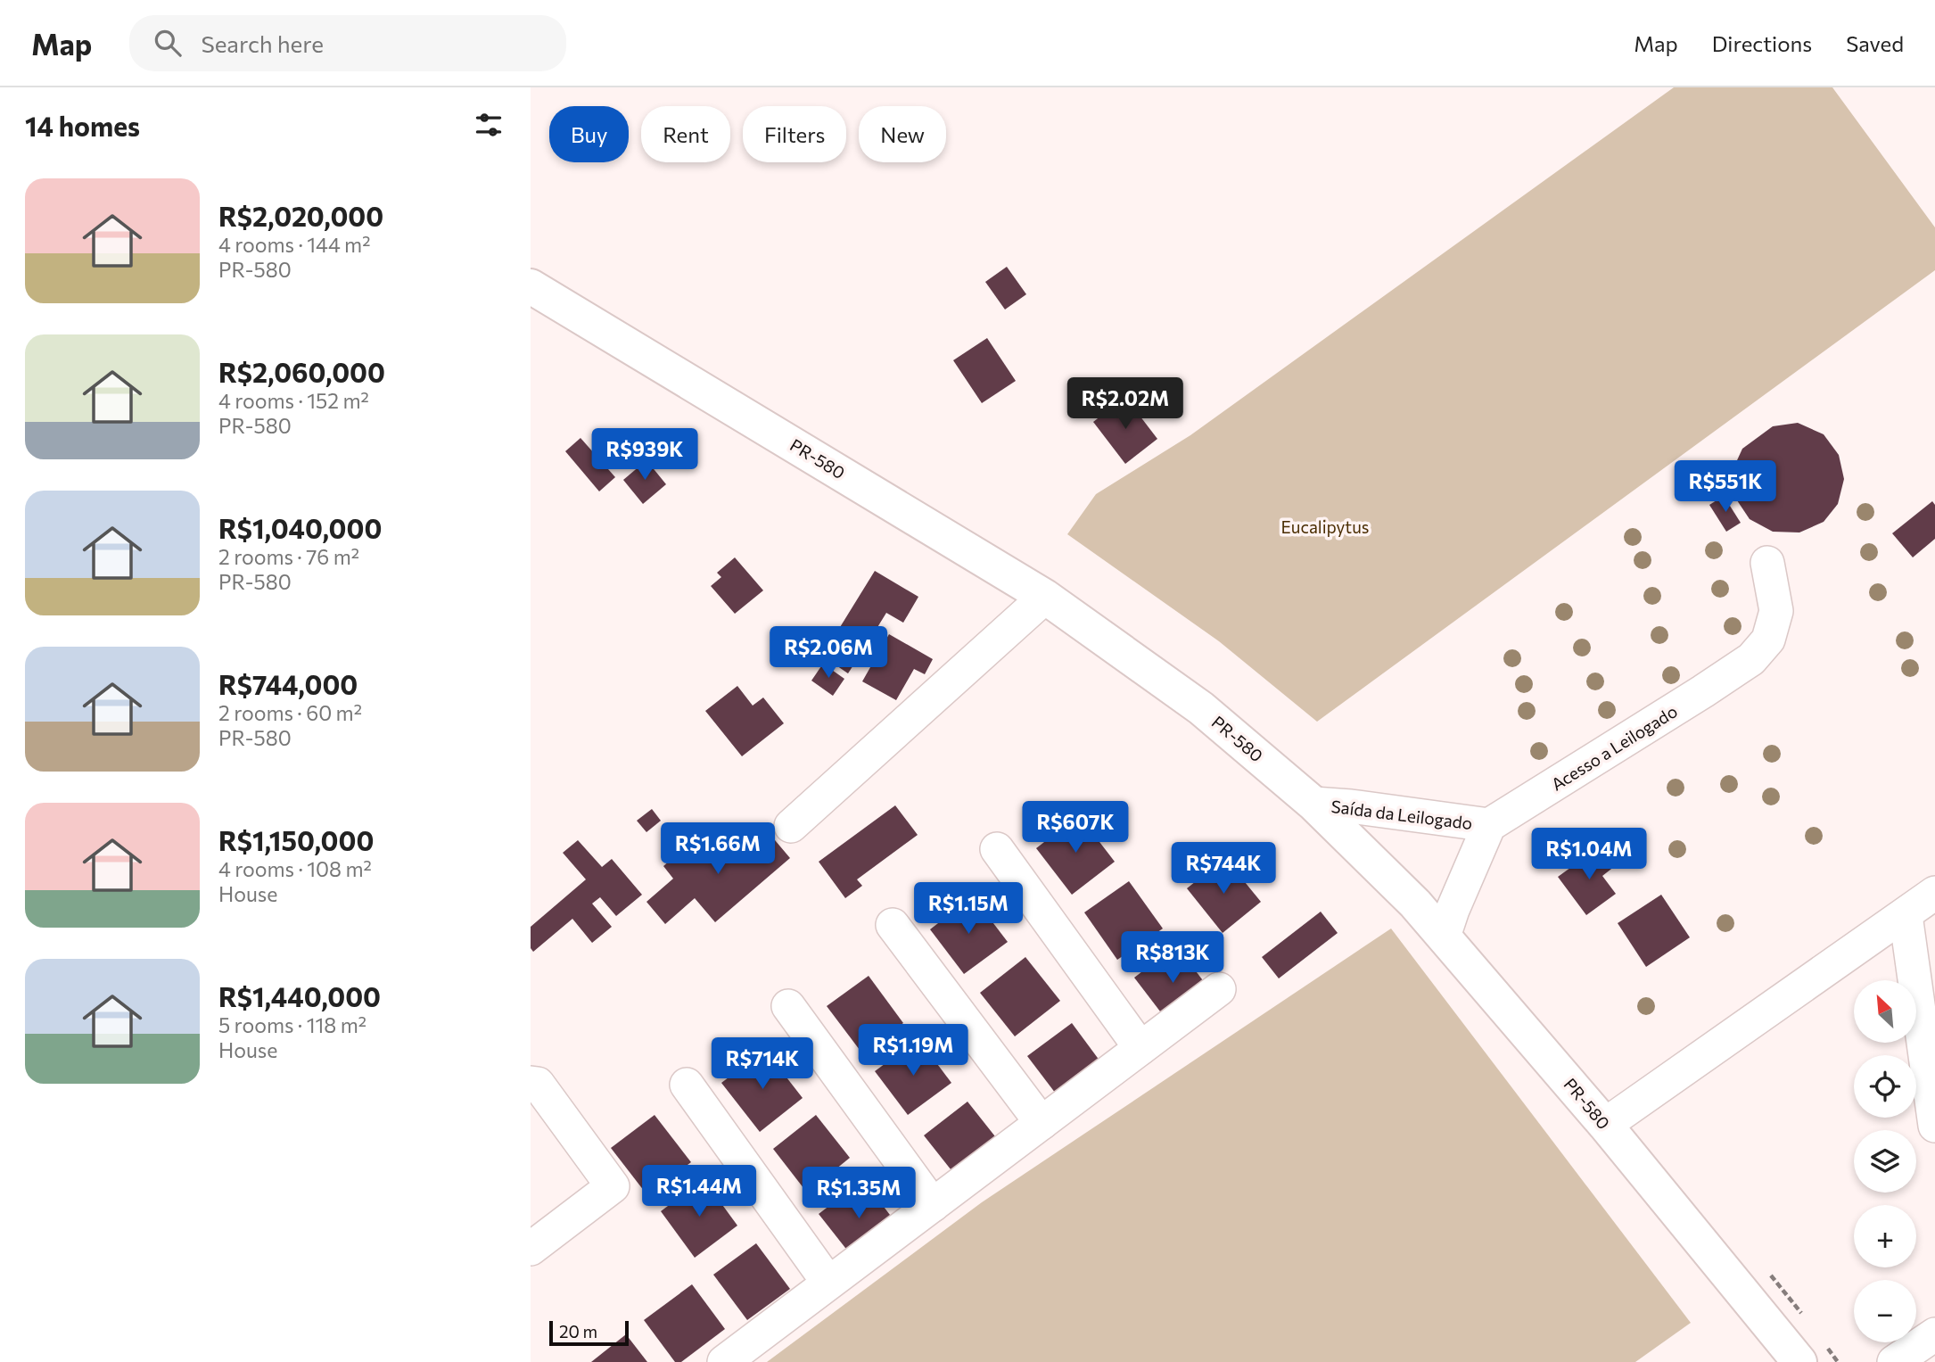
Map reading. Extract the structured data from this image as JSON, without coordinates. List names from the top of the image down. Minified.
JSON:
{"streets":{"main road":["PR-580"],"street":["Acesso a Leilogado","Saída da Leilogado"]},"crossings":[["PR-580","Saída da Leilogado"],["Acesso a Leilogado","Saída da Leilogado"]],"parks":["Eucalipytus"],"scale_bar":"20 m","north":"top left","page":{"header":"Map","search":"Search here","nav":["Map","Directions","Saved"],"heading":"14 homes","chip":["Buy","Rent","Filters","New"],"list":[{"name":"R$2,020,000","note":"4 rooms · 144 m² · PR-580"},{"name":"R$2,060,000","note":"4 rooms · 152 m² · PR-580"},{"name":"R$1,040,000","note":"2 rooms · 76 m² · PR-580"},{"name":"R$744,000","note":"2 rooms · 60 m² · PR-580"},{"name":"R$1,150,000","note":"4 rooms · 108 m² · House"},{"name":"R$1,440,000","note":"5 rooms · 118 m² · House"}],"price":["R$2.02M","R$939K","R$551K","R$2.06M","R$607K","R$1.66M","R$1.04M","R$744K","R$1.15M","R$813K","R$1.19M","R$714K","R$1.44M","R$1.35M"],"map_buttons":["+","−"],"scale":"20 m"}}
